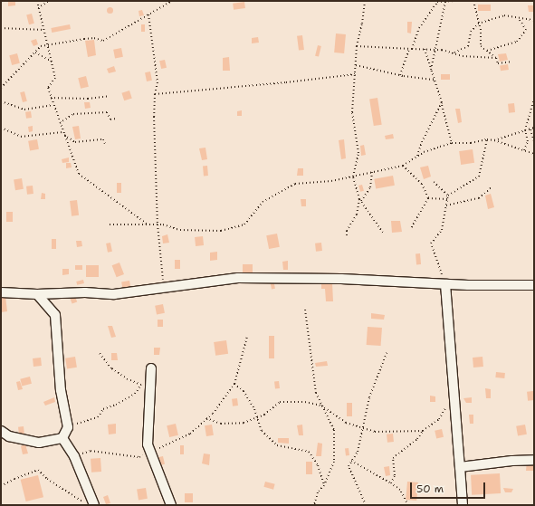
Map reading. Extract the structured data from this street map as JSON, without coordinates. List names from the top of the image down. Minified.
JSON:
{"scale_bar":"50 m"}
